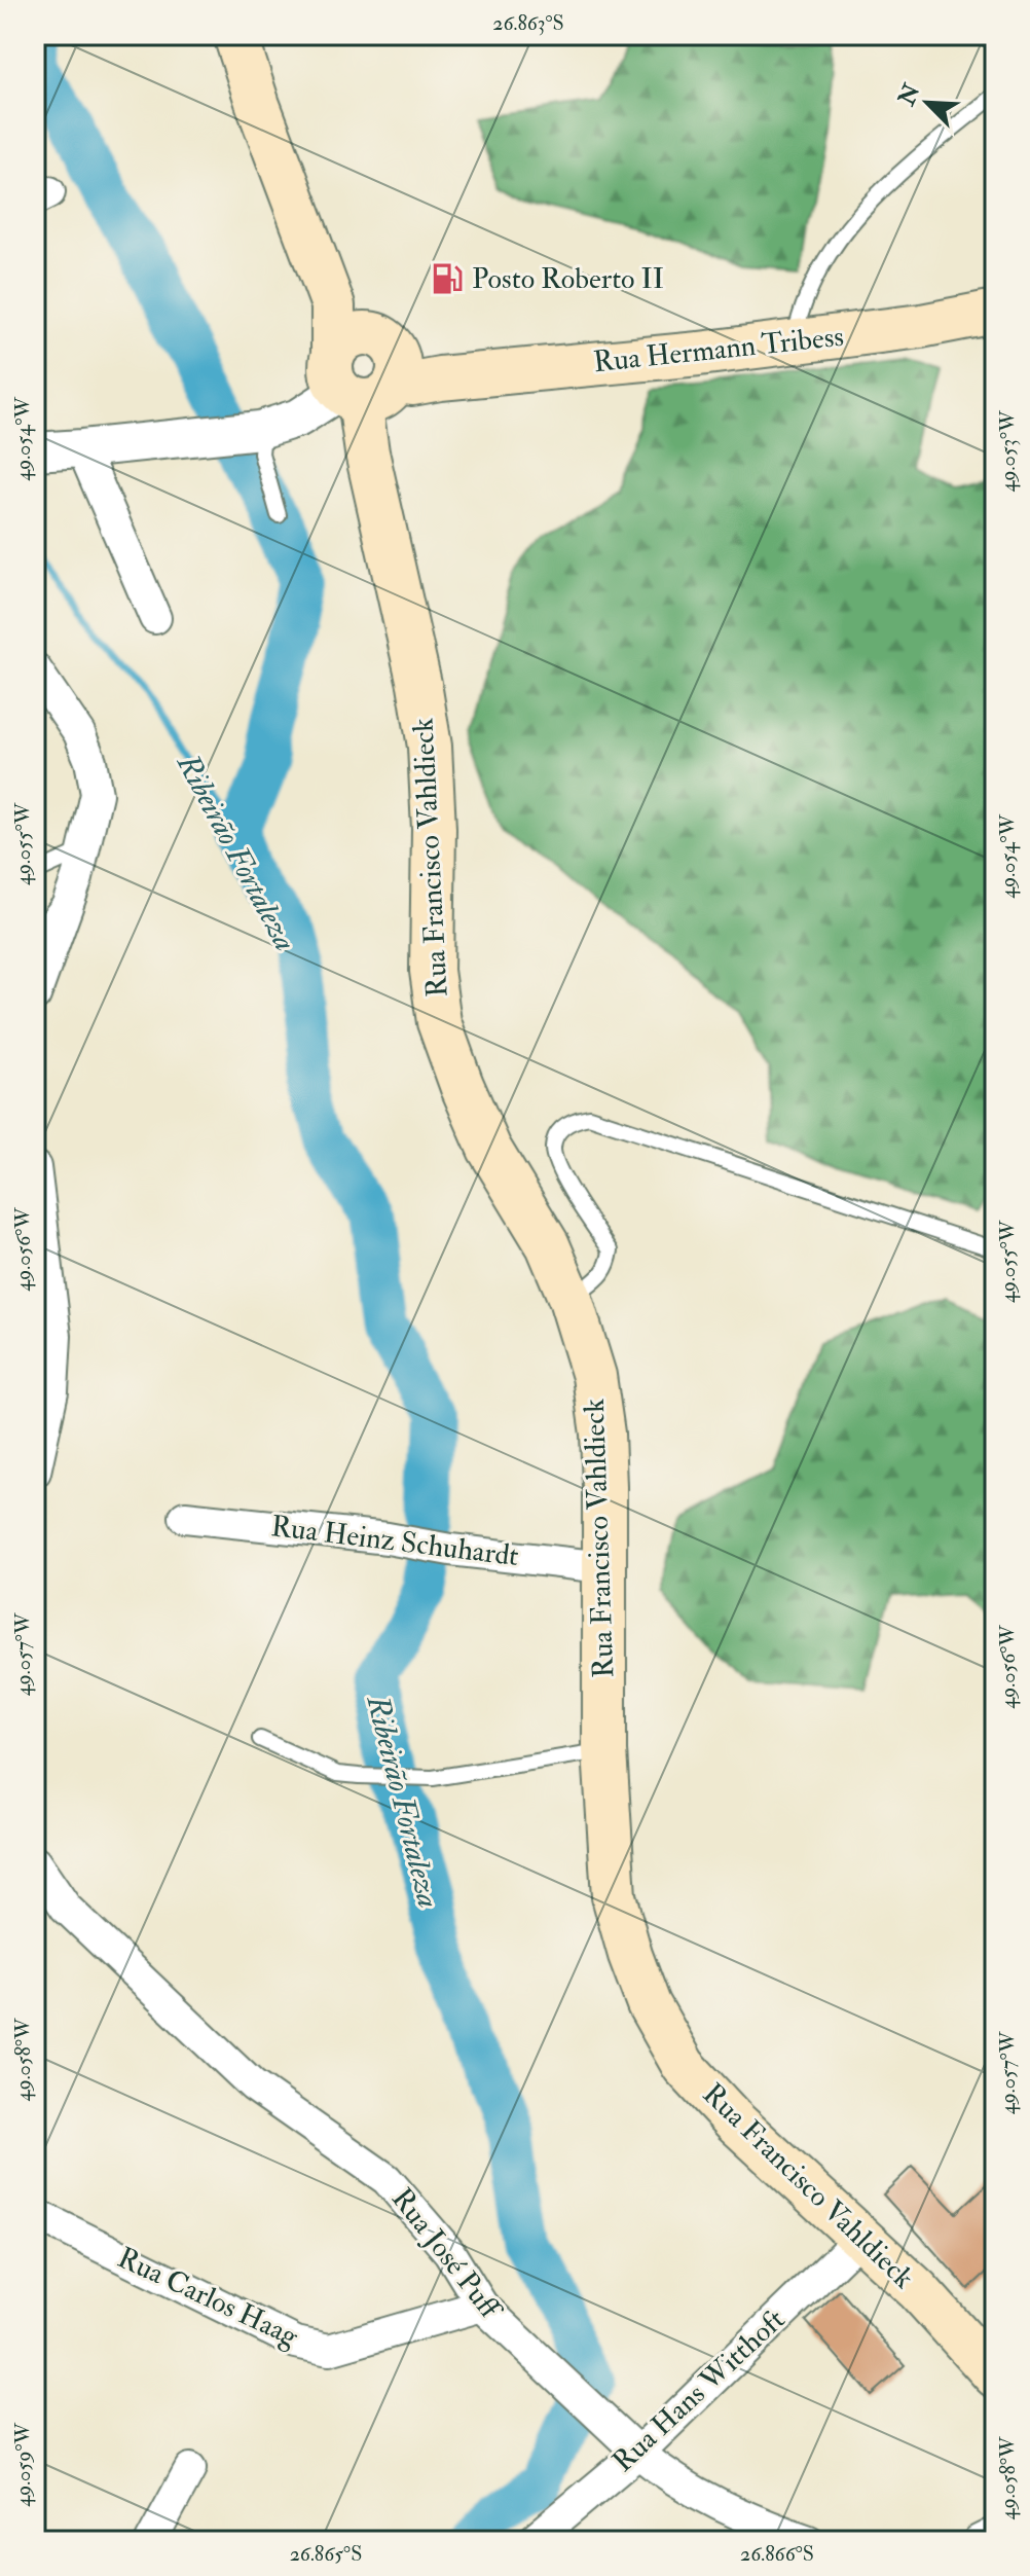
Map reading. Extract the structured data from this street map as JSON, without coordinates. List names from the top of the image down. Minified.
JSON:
{"streets":{"main road":["Rua Hermann Tribess","Rua Francisco Vahldieck"],"street":["Rua Heinz Schuhardt","Rua José Puff","Rua Carlos Haag","Rua Hans Witthoft"]},"crossings":[["Rua Hermann Tribess","Rua Francisco Vahldieck"],["Rua Francisco Vahldieck","Rua Heinz Schuhardt"],["Rua Francisco Vahldieck","Rua Hans Witthoft"],["Rua José Puff","Rua Carlos Haag"],["Rua José Puff","Rua Hans Witthoft"]],"water":["Ribeirão Fortaleza"],"places":{"fuel station":["Posto Roberto II"]},"north":"top left","coordinates":["26.863°S","49.054°W","49.053°W","49.055°W","49.056°W","49.057°W","49.058°W","49.059°W","26.865°S","26.866°S"]}
